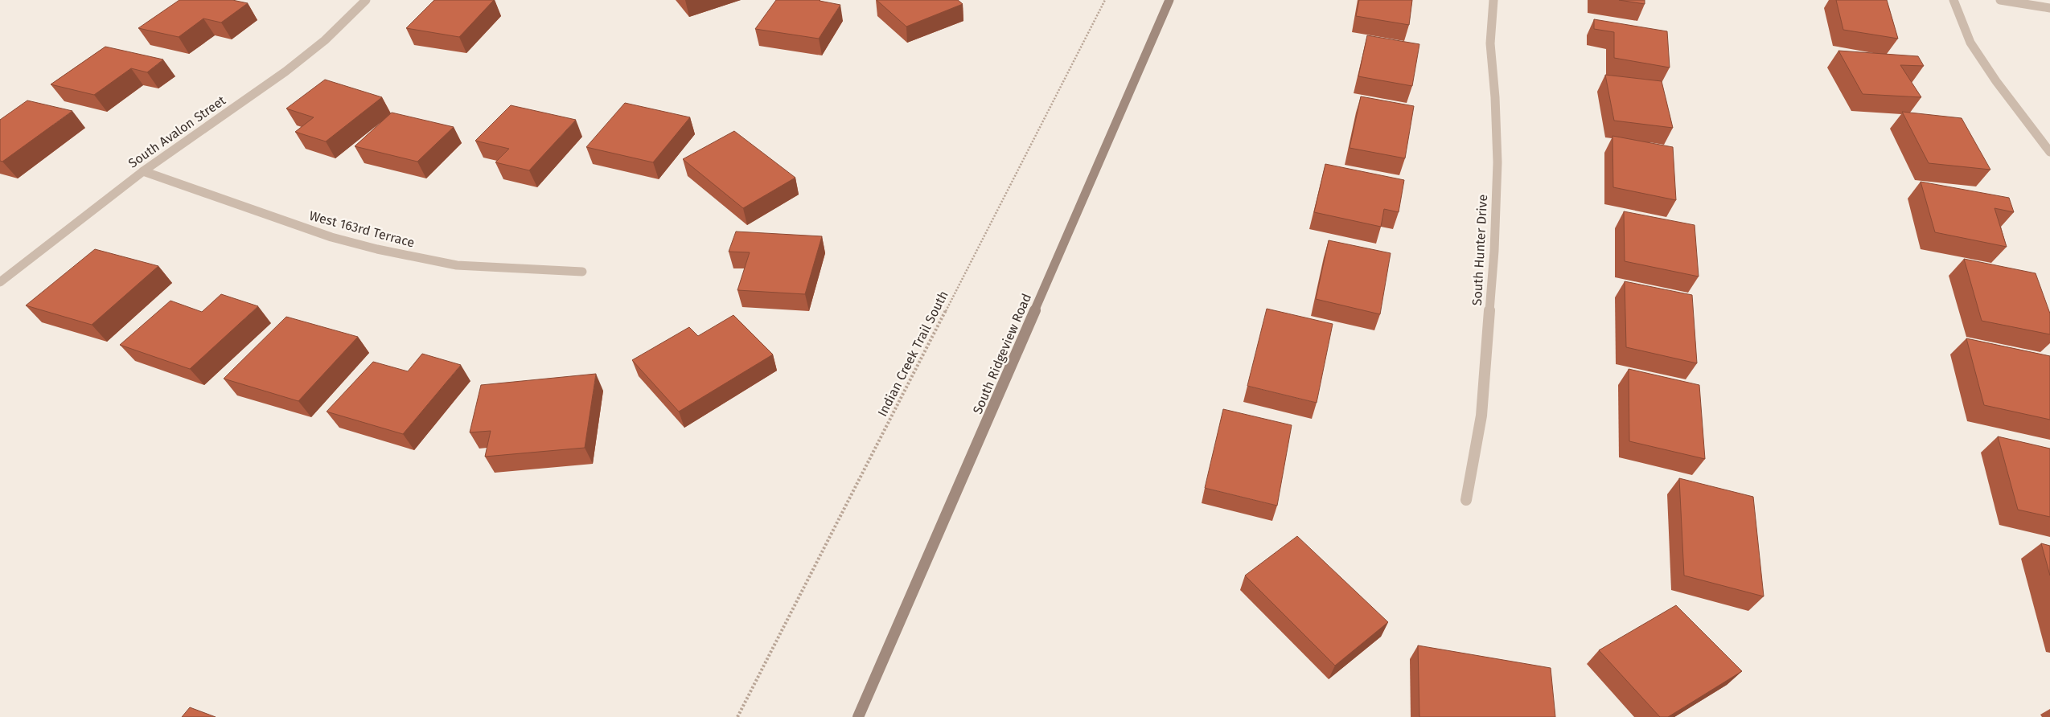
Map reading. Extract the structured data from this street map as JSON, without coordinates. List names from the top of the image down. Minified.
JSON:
{"streets":{"main road":["South Ridgeview Road"],"street":["South Avalon Street","West 163rd Terrace","South Hunter Drive"],"path":["Indian Creek Trail South"]},"crossings":[["South Avalon Street","West 163rd Terrace"]]}
